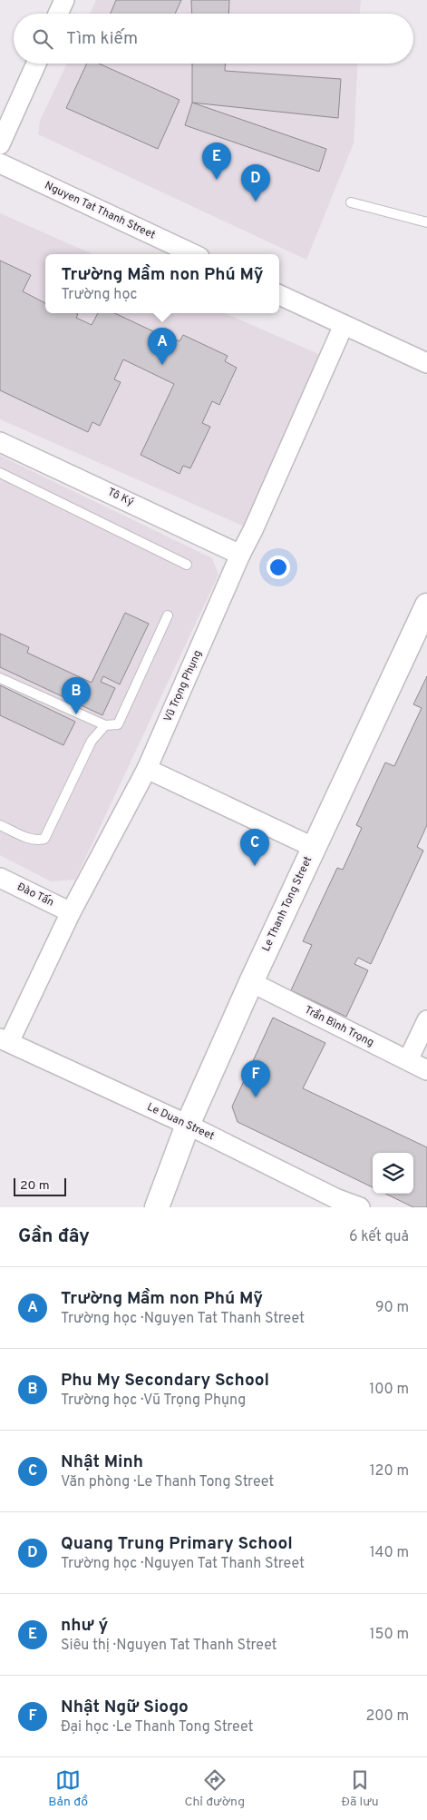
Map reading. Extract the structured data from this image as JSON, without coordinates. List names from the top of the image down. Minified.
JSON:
{"streets":{"street":["Nguyen Tat Thanh Street","Tô Ký","Vũ Trọng Phụng","Đào Tấn","Le Thanh Tong Street","Trần Bình Trọng","Le Duan Street"]},"crossings":[["Tô Ký","Vũ Trọng Phụng"],["Vũ Trọng Phụng","Đào Tấn"],["Vũ Trọng Phụng","Le Duan Street"],["Le Thanh Tong Street","Trần Bình Trọng"],["Le Thanh Tong Street","Le Duan Street"]],"scale_bar":"20 m","page":{"search":"Tìm kiếm","pins":["E","D","A","B","C","F"],"popup":["Trường Mầm non Phú Mỹ","Trường học"],"scale":"20 m","heading":["Gần đây","6 kết quả"],"list":[{"mark":"A","name":"Trường Mầm non Phú Mỹ","note":"Trường học · Nguyen Tat Thanh Street","value":"90 m"},{"mark":"B","name":"Phu My Secondary School","note":"Trường học · Vũ Trọng Phụng","value":"100 m"},{"mark":"C","name":"Nhật Minh","note":"Văn phòng · Le Thanh Tong Street","value":"120 m"},{"mark":"D","name":"Quang Trung Primary School","note":"Trường học · Nguyen Tat Thanh Street","value":"140 m"},{"mark":"E","name":"như ý","note":"Siêu thị · Nguyen Tat Thanh Street","value":"150 m"},{"mark":"F","name":"Nhật Ngữ Siogo","note":"Đại học · Le Thanh Tong Street","value":"200 m"}],"nav":["Bản đồ","Chỉ đường","Đã lưu"]}}
